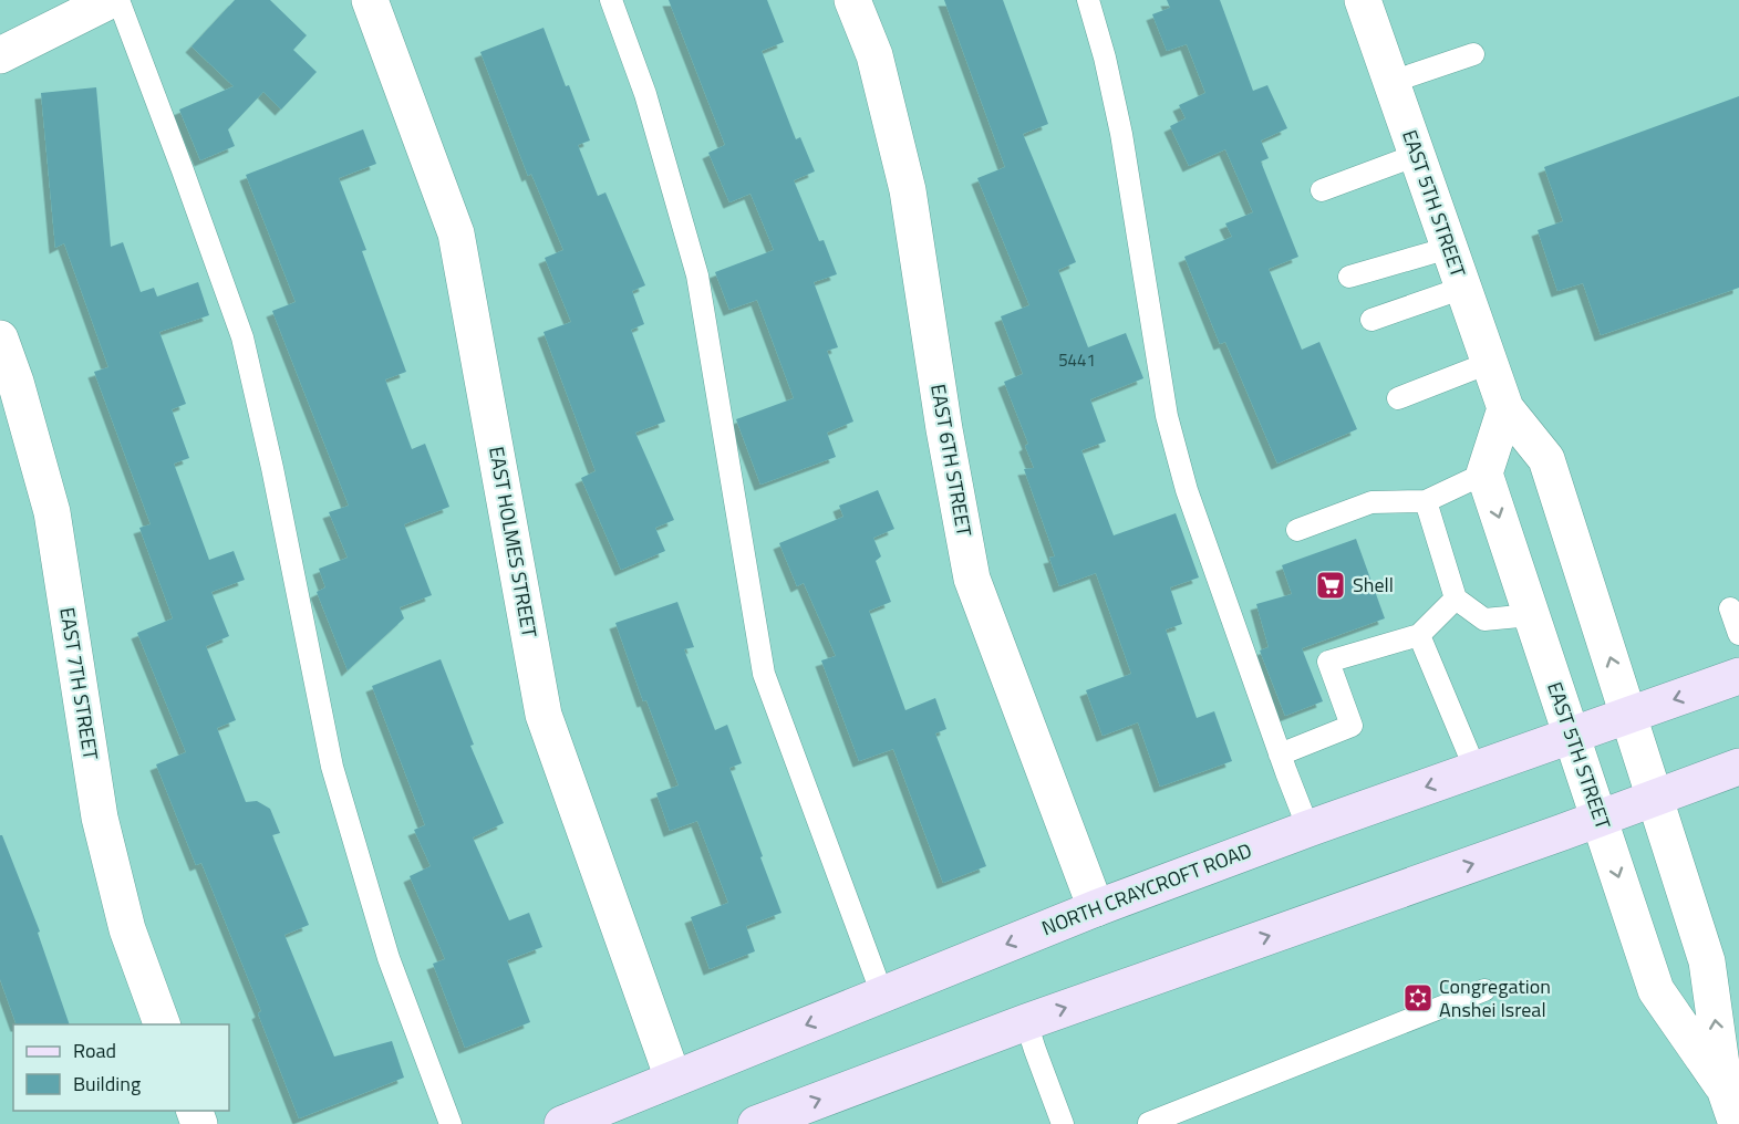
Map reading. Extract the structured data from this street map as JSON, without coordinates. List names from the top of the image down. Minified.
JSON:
{"streets":{"main road":["NORTH CRAYCROFT ROAD"],"street":["EAST 5TH STREET","EAST 6TH STREET","EAST HOLMES STREET","EAST 7TH STREET"]},"crossings":[["EAST 5TH STREET","NORTH CRAYCROFT ROAD"],["EAST 6TH STREET","NORTH CRAYCROFT ROAD"],["EAST HOLMES STREET","NORTH CRAYCROFT ROAD"]],"places":{"supermarket":["Shell"],"synagogue":["Congregation Anshei Isreal"]},"house_numbers":["5441"],"legend":["Road","Building"]}
